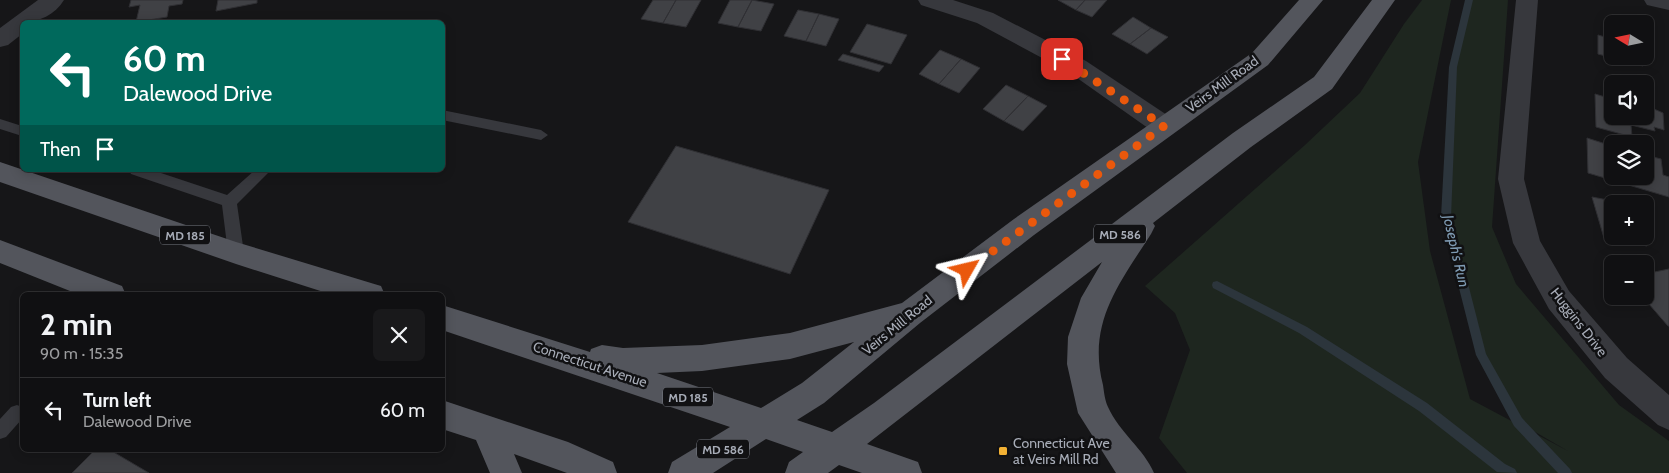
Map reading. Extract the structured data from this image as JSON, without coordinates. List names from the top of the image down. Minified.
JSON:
{"streets":{"main road":["Veirs Mill Road","MD 586","MD 185","Connecticut Avenue"],"street":["Huggins Drive"]},"crossings":[["Veirs Mill Road","Connecticut Avenue"],["MD 586","Connecticut Avenue"]],"water":["Joseph's Run"],"places":{"transit":["Connecticut Ave at Veirs Mill Rd"]},"north":"left","page":{"map_buttons":["+","−"],"turn":["60 m","Dalewood Drive"],"then":"Then","heading":["2 min","90 m · 15:35"],"list":[{"name":"Turn left","note":"Dalewood Drive","value":"60 m"}]}}
